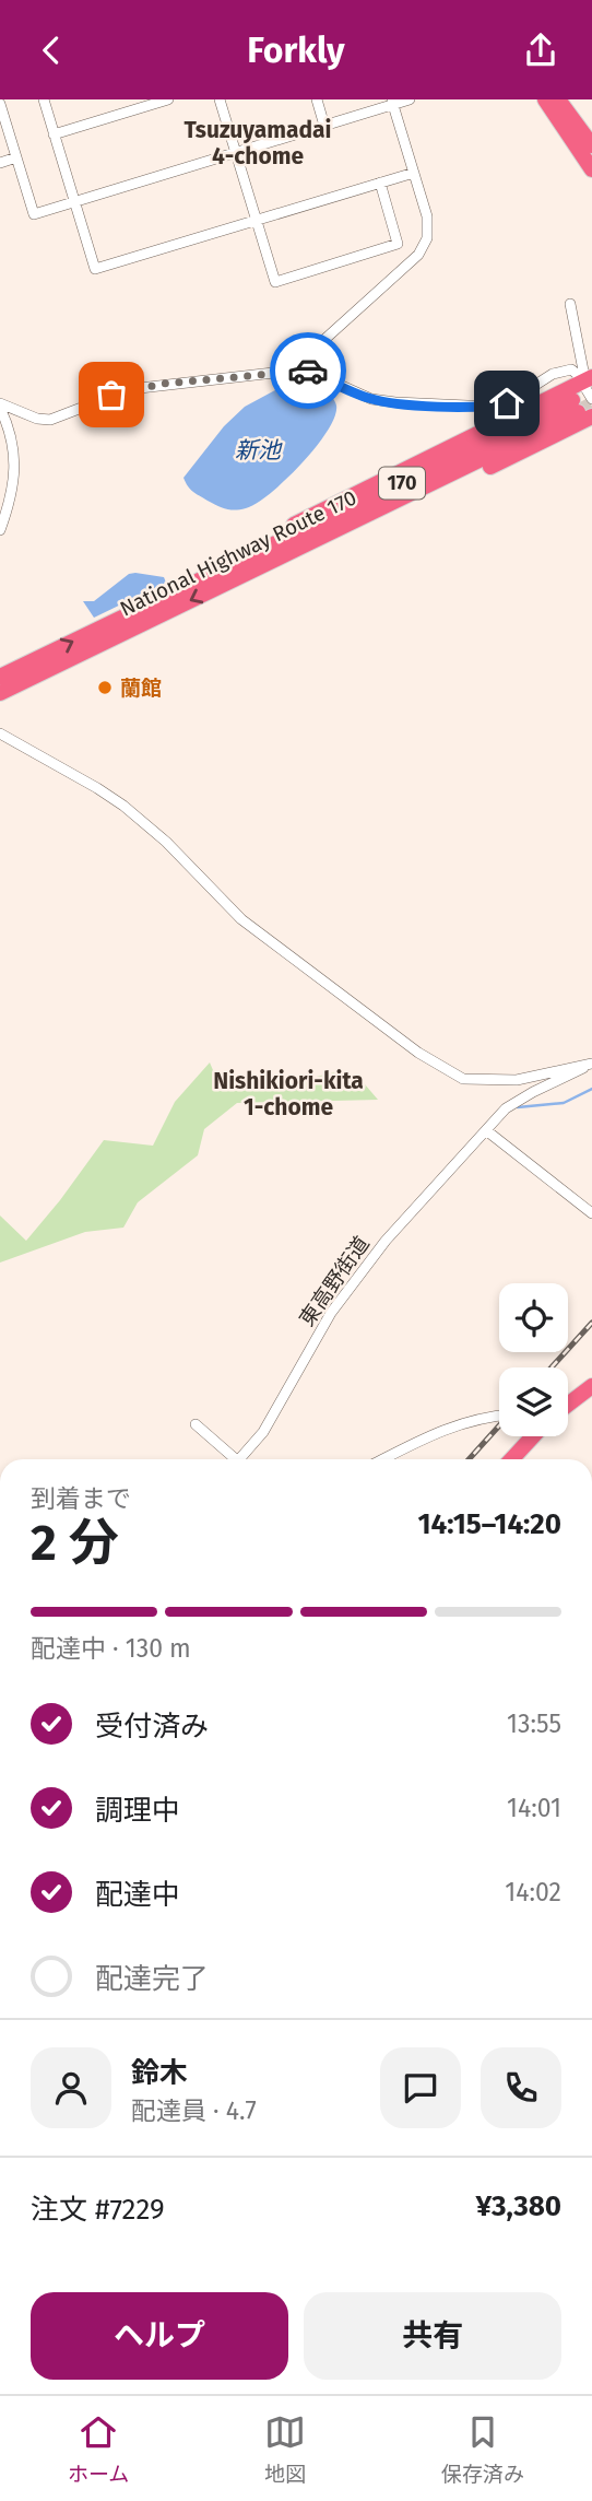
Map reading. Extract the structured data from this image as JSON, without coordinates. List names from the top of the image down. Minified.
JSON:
{"streets":{"highway":["170","National Highway Route 170"],"street":["東高野街道"]},"districts":["Tsuzuyamadai 4-chome","Nishikiori-kita 1-chome"],"water":["新池"],"places":["蘭館"],"page":{"header":"Forkly","heading":["2 分","到着まで","14:15–14:20"],"panel":["鈴木","配達員 · 4.7","注文 #7229","¥3,380"],"bar":"配達中 · 130 m","list":[["受付済み","13:55"],["調理中","14:01"],["配達中","14:02"],"配達完了"],"buttons":["ヘルプ","共有"],"tabs":["ホーム","地図","保存済み"]}}
